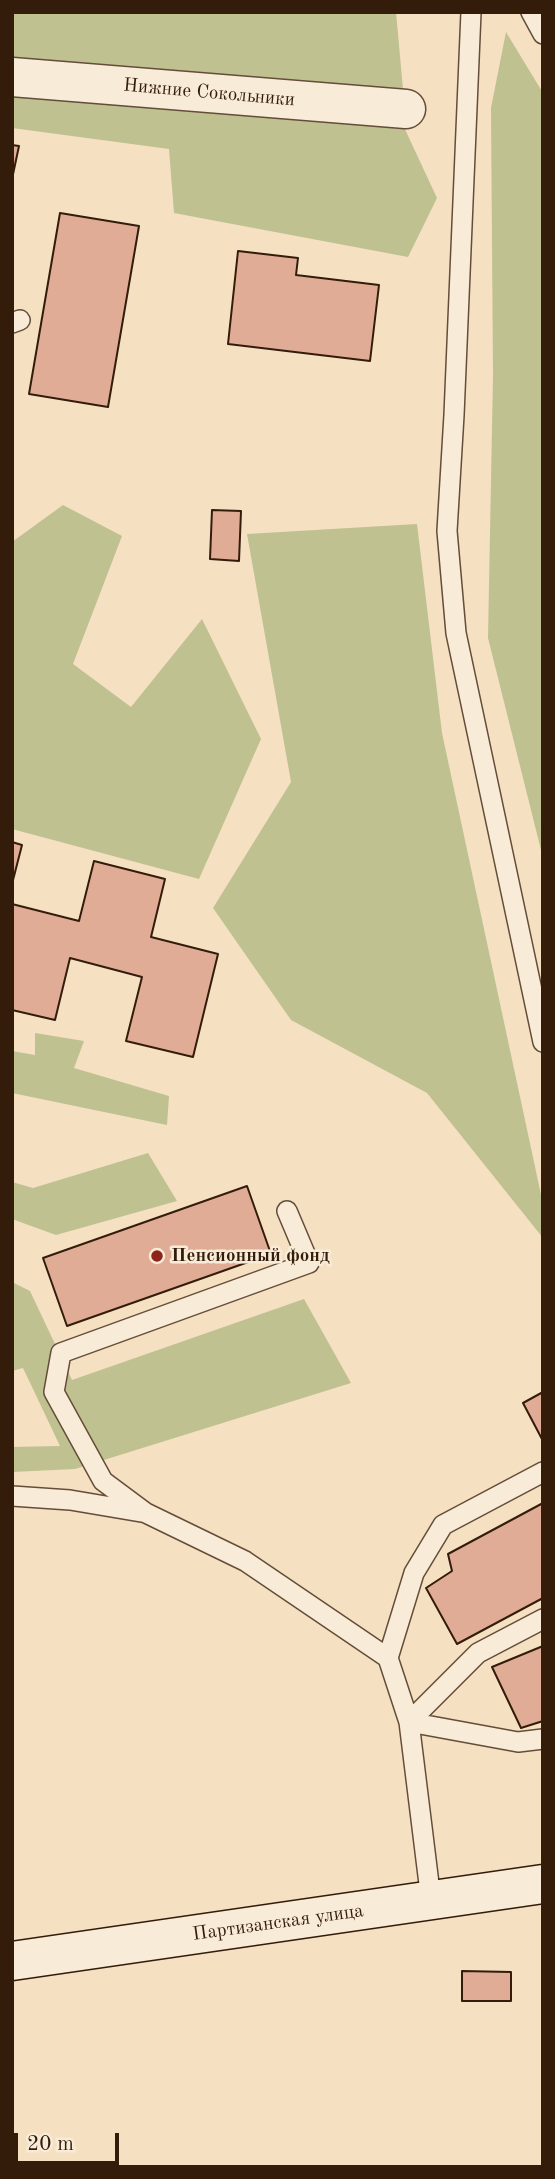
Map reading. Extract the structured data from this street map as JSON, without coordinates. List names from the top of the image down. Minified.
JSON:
{"streets":{"main road":["Нижние Сокольники","Партизанская улица"]},"places":["Пенсионный фонд"],"scale_bar":"20 m"}
